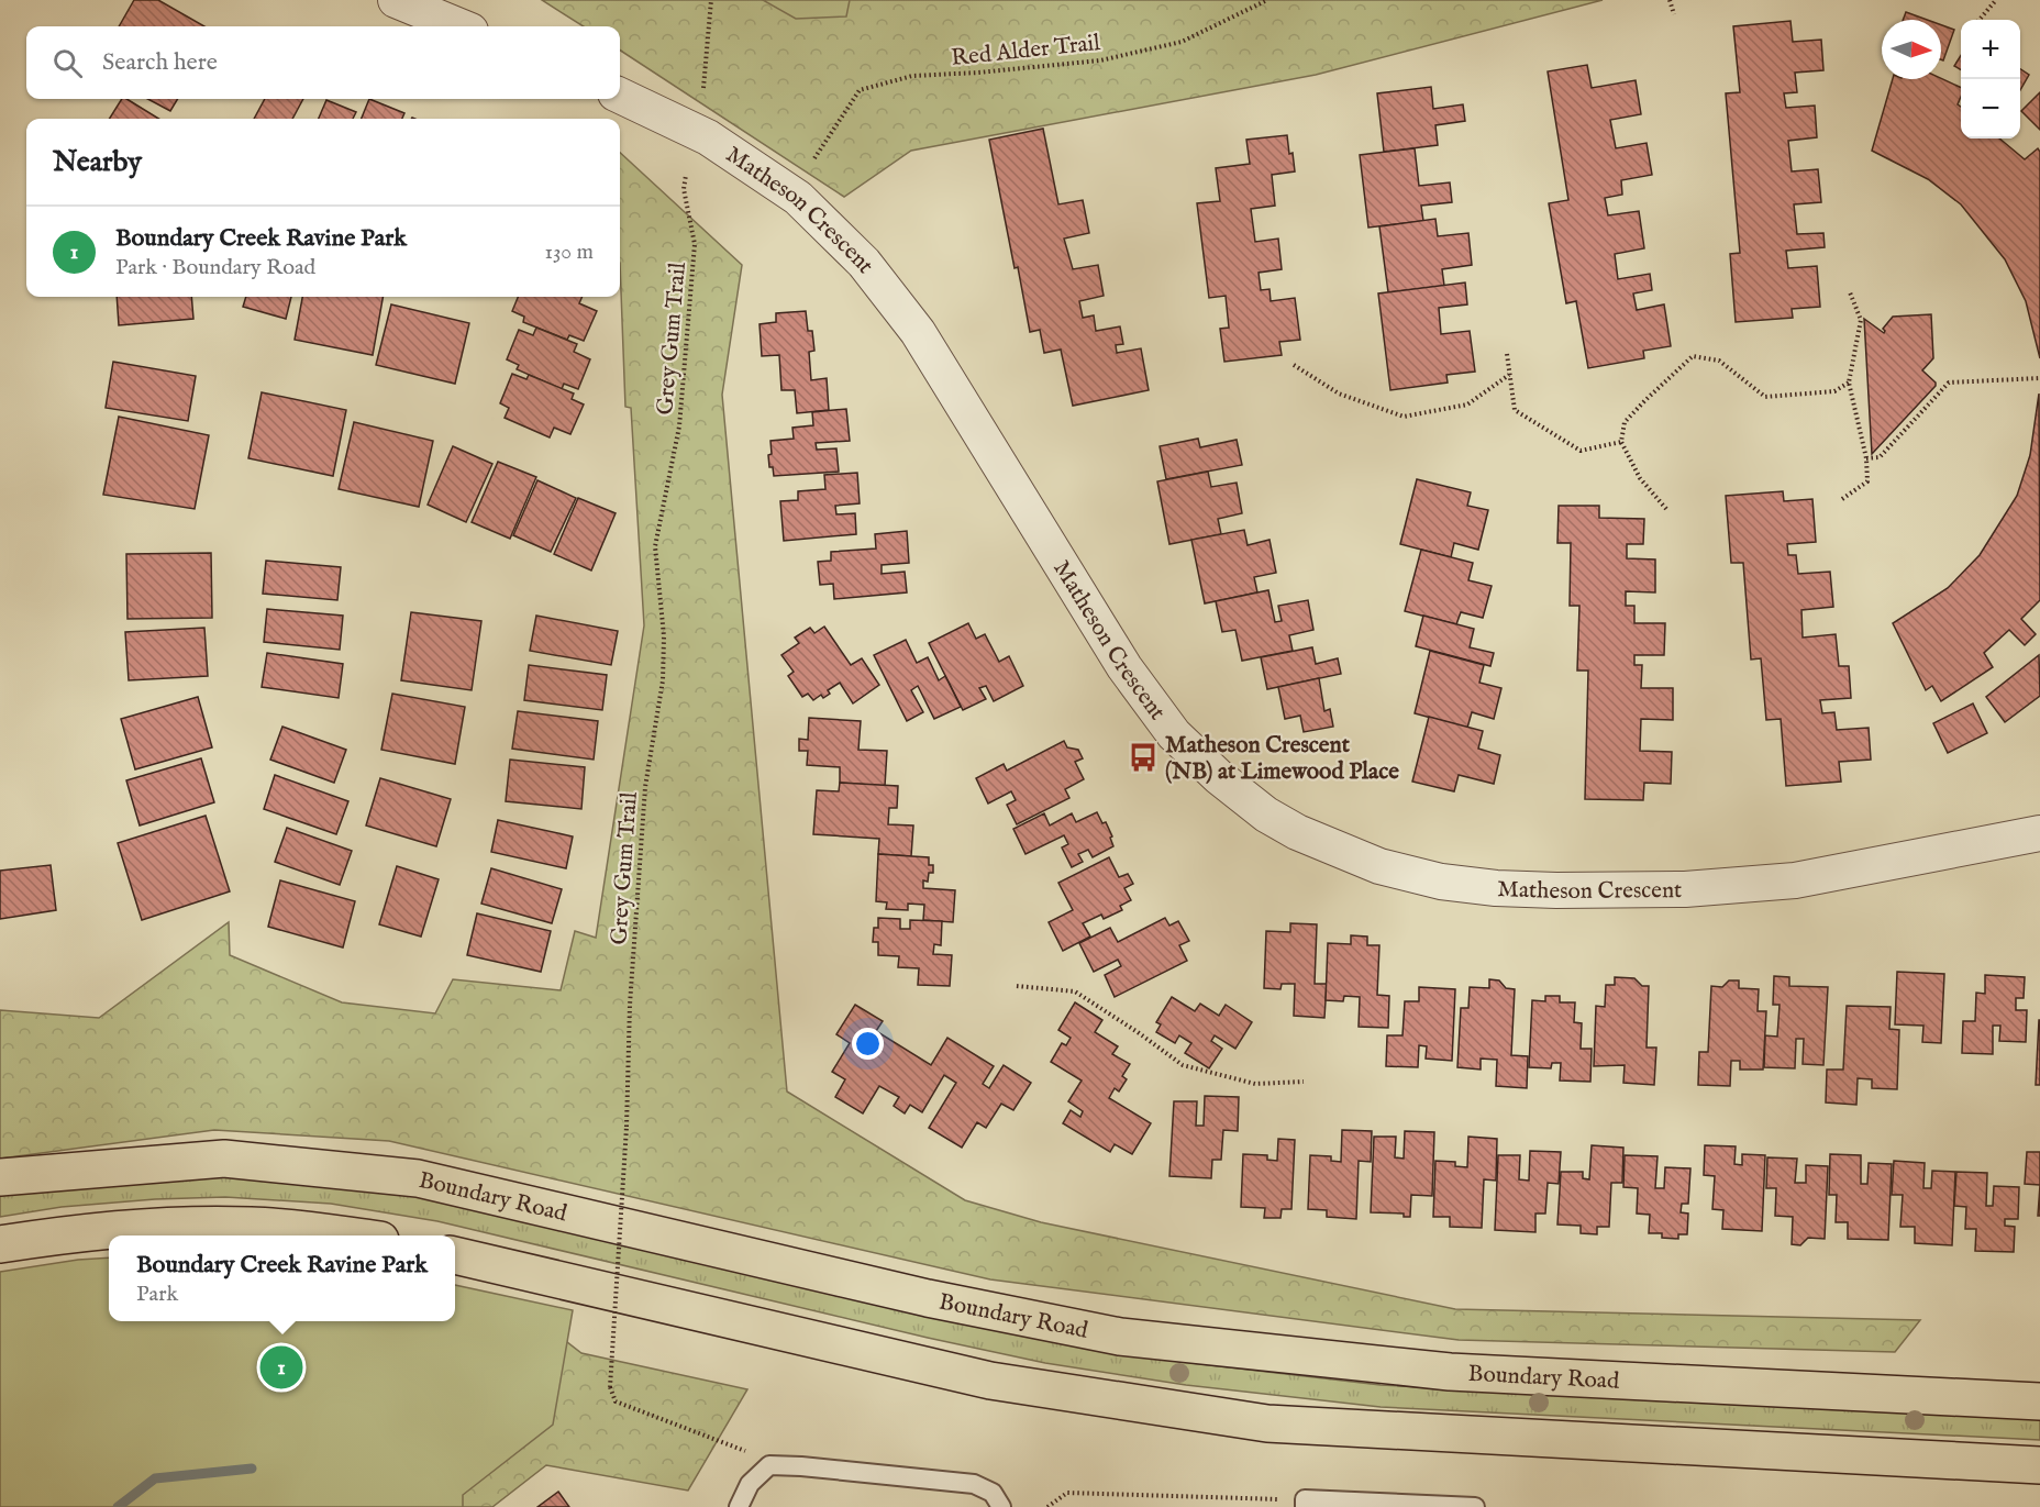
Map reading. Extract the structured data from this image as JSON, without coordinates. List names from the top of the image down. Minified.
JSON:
{"streets":{"main road":["Boundary Road"],"street":["Matheson Crescent"],"path":["Red Alder Trail","Grey Gum Trail"]},"places":{"bus stop":["Matheson Crescent (NB) at Limewood Place"]},"north":"right","page":{"map_buttons":["+","−"],"search":"Search here","heading":"Nearby","list":[{"mark":"1","name":"Boundary Creek Ravine Park","note":"Park · Boundary Road","value":"130 m"}],"popup":["Boundary Creek Ravine Park","Park"],"pins":"1"}}
